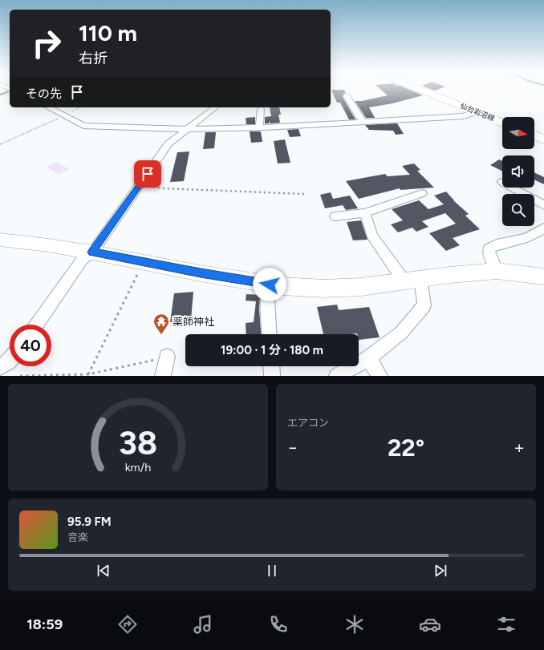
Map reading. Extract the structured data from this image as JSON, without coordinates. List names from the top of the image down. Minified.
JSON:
{"streets":{"main road":["仙台岩沼線"]},"places":{"temple":["薬師神社"]},"north":"right","page":{"turn":["110 m","右折"],"then":"その先","limit":"40","trip":"19:00 · 1 分 · 180 m","tile":"エアコン","heat":["−","22°","+"],"song":["95.9 FM","音楽"],"tabs":"18:59","gauge":["38","km/h"]}}
